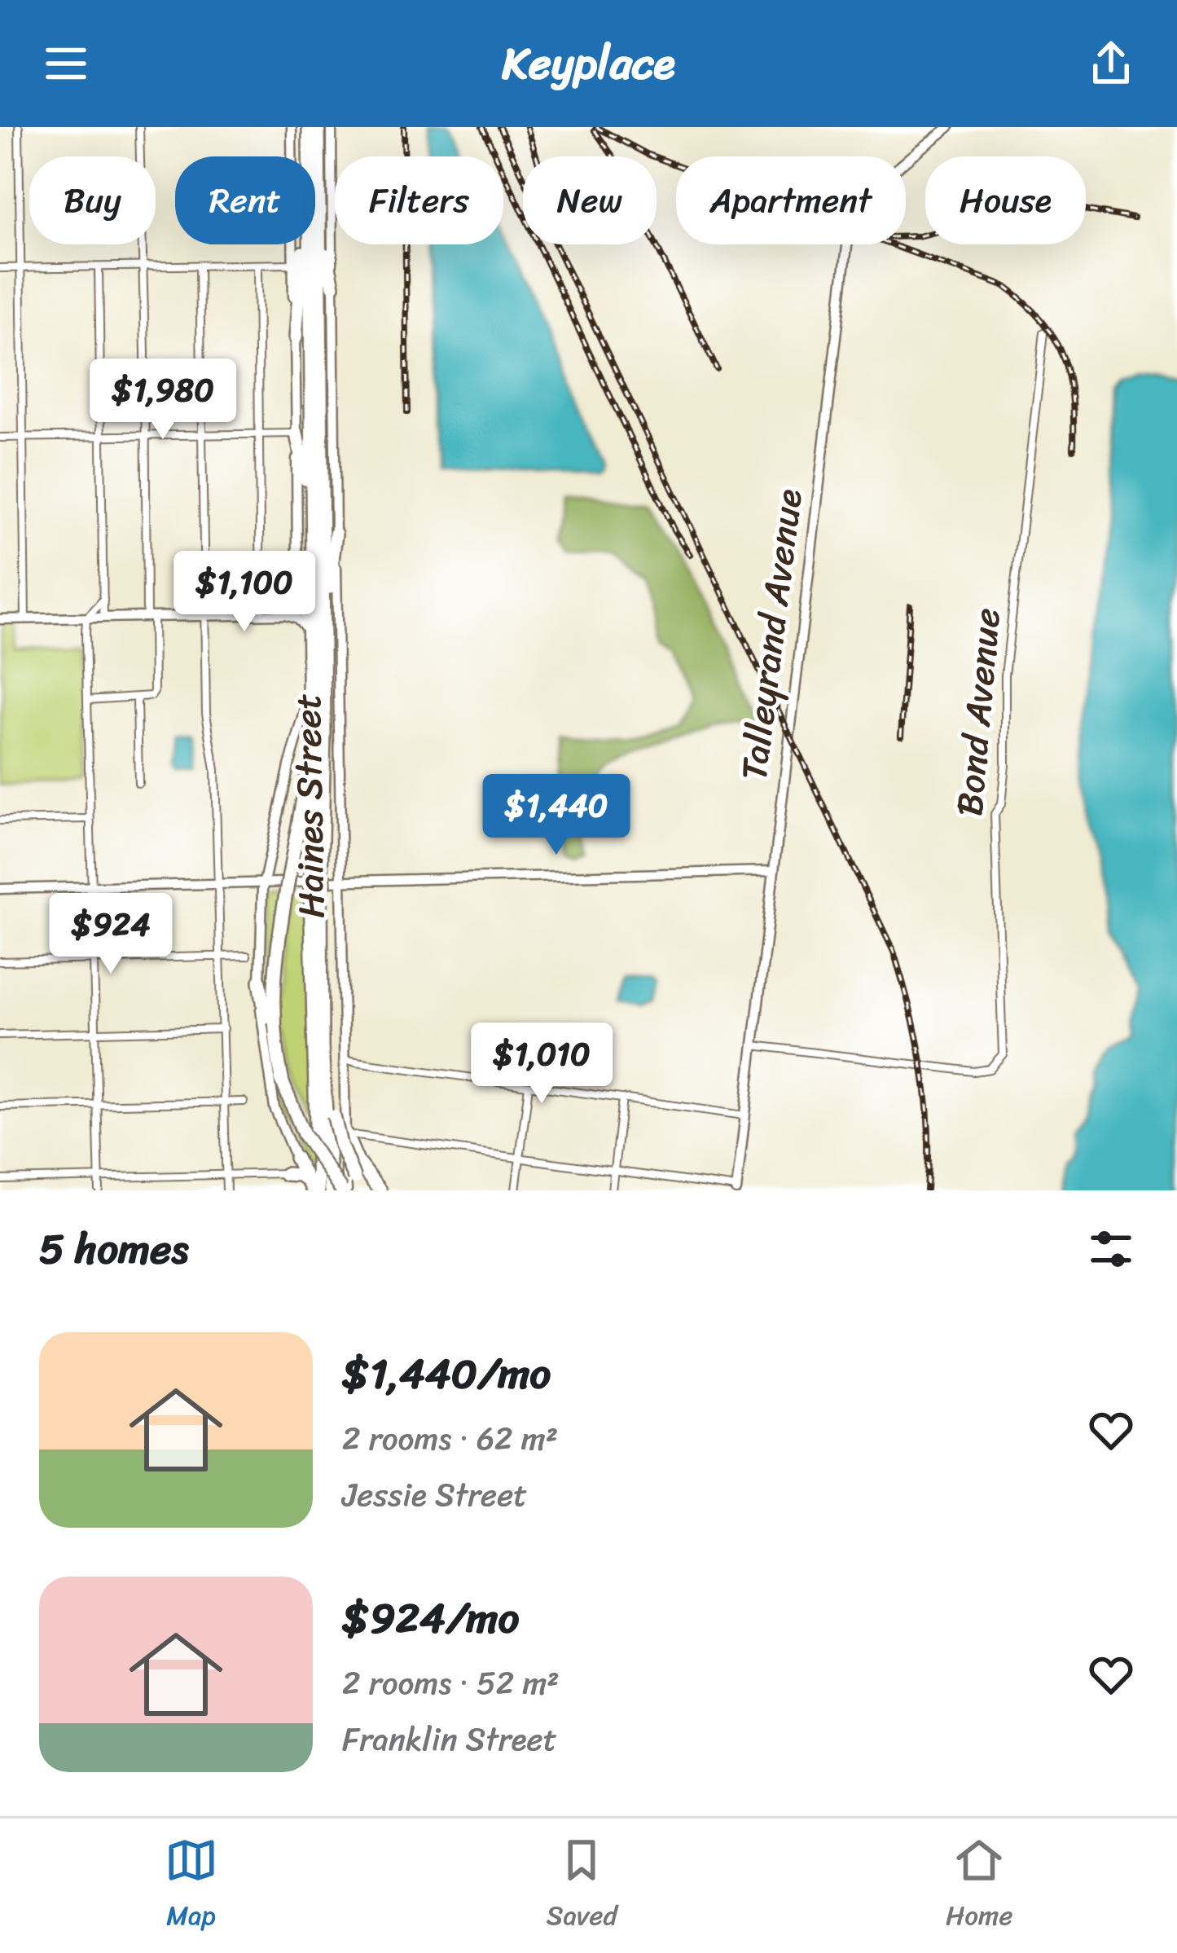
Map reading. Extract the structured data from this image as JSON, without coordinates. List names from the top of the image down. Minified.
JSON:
{"streets":{"street":["Talleyrand Avenue","Bond Avenue","Haines Street"]},"crossings":[["Talleyrand Avenue","Bond Avenue"]],"page":{"header":"Keyplace","chip":["Buy","Rent","Filters","New","Apartment","House"],"price":["$1,980","$1,100","$1,440","$924","$1,010"],"heading":"5 homes","list":[{"name":"$1,440/mo","note":"2 rooms · 62 m² · Jessie Street"},{"name":"$924/mo","note":"2 rooms · 52 m² · Franklin Street"}],"tabs":["Map","Saved","Home"]}}
